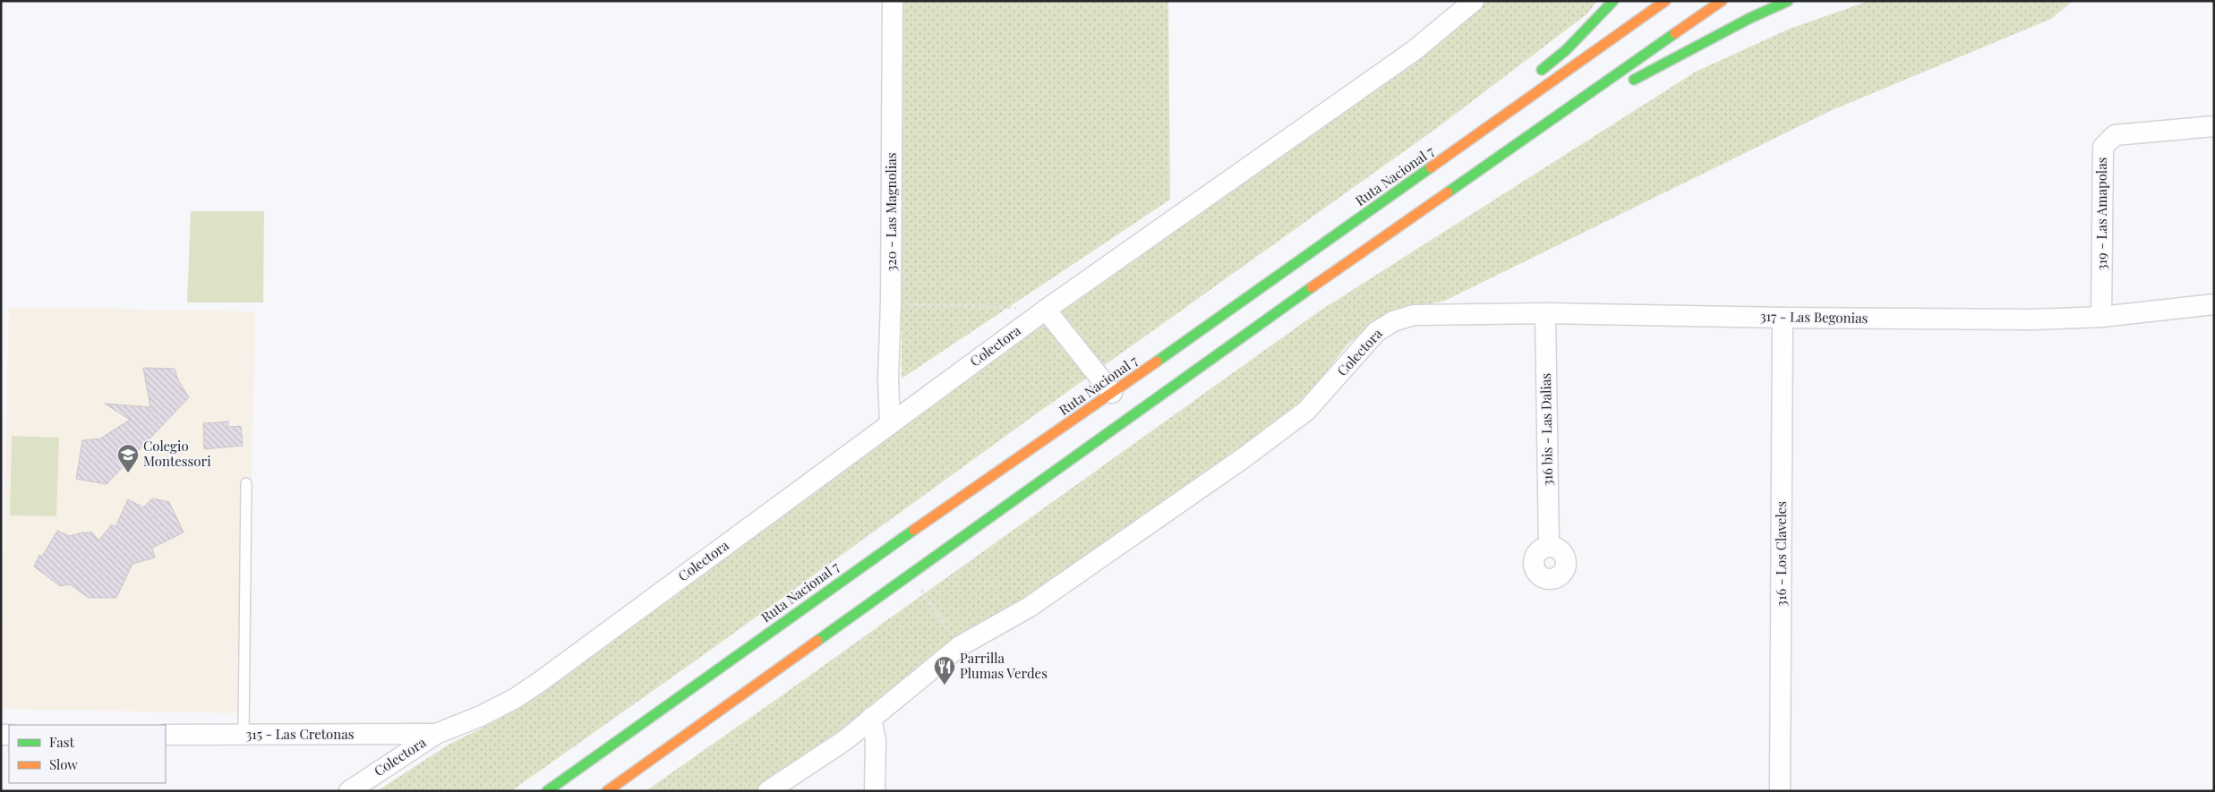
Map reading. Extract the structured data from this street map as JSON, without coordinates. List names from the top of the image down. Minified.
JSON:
{"streets":{"highway":["Ruta Nacional 7"],"street":["320 - Las Magnolias","319 - Las Amapolas","317 - Las Begonias","Colectora","316 bis - Las Dalias","316 - Los Claveles","315 - Las Cretonas"]},"crossings":[["320 - Las Magnolias","Colectora"],["319 - Las Amapolas","317 - Las Begonias"],["317 - Las Begonias","Colectora"],["317 - Las Begonias","316 bis - Las Dalias"],["317 - Las Begonias","316 - Los Claveles"],["Colectora","315 - Las Cretonas"]],"places":{"school or university":["Colegio Montessori"],"restaurant":["Parrilla Plumas Verdes"]},"legend":["Fast","Slow"]}
